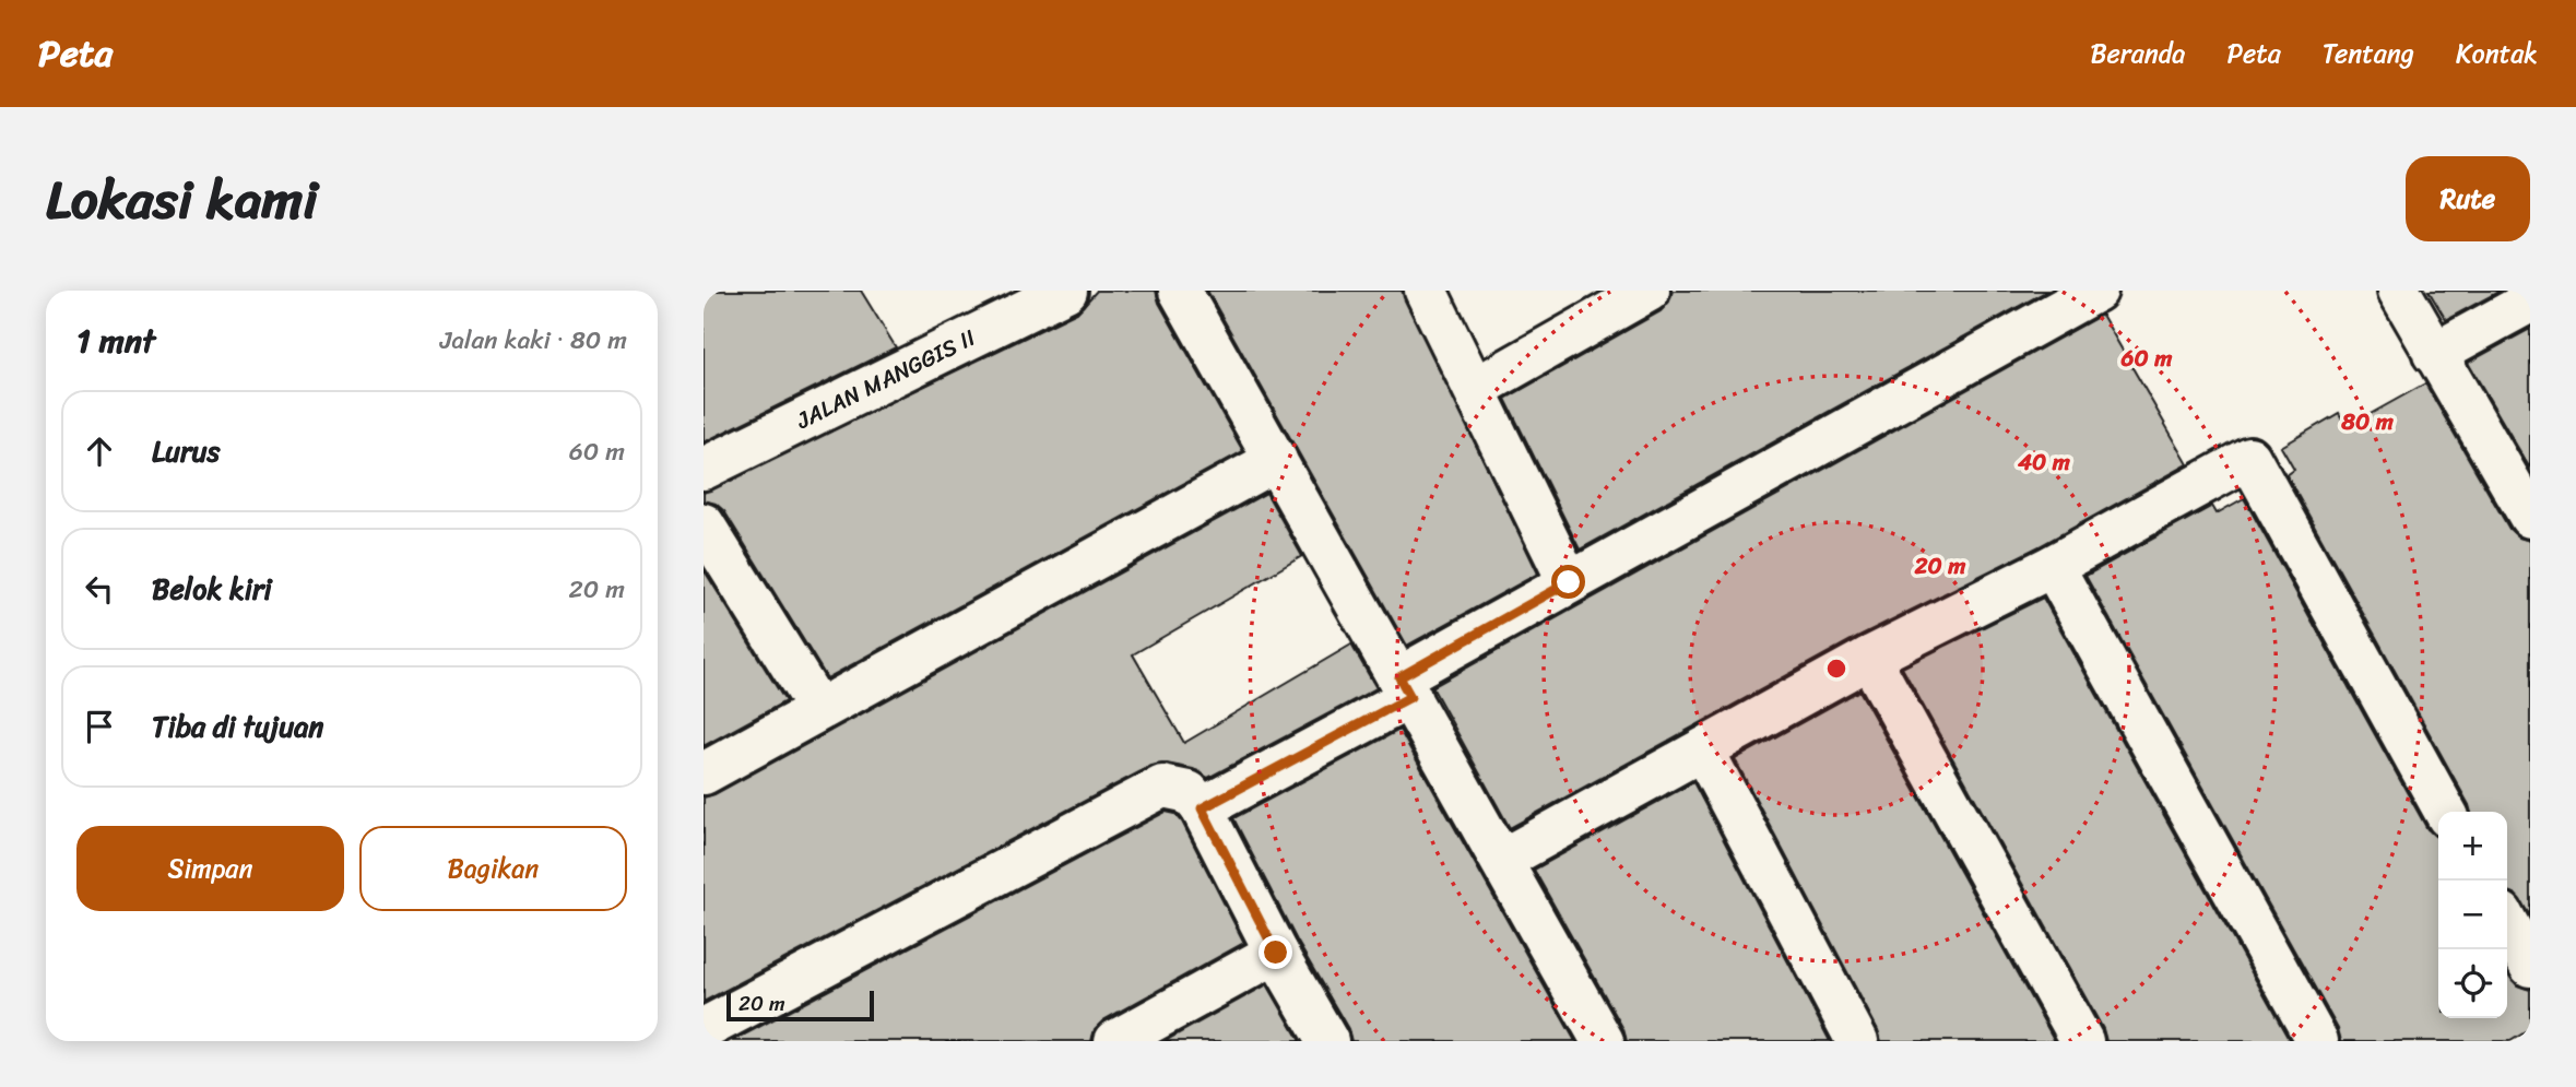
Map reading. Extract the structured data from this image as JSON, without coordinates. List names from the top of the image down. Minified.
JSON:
{"streets":{"street":["JALAN MANGGIS II"]},"scale_bar":"20 m","page":{"header":"Peta","nav":["Beranda","Peta","Tentang","Kontak"],"title":"Lokasi kami","buttons":["Rute",["Simpan","Bagikan"]],"heading":["1 mnt","Jalan kaki · 80 m"],"list":[["Lurus","60 m"],["Belok kiri","20 m"],"Tiba di tujuan"],"map_buttons":["+","−"],"scale":"20 m"},"rings":["60 m","80 m","40 m","20 m"]}
